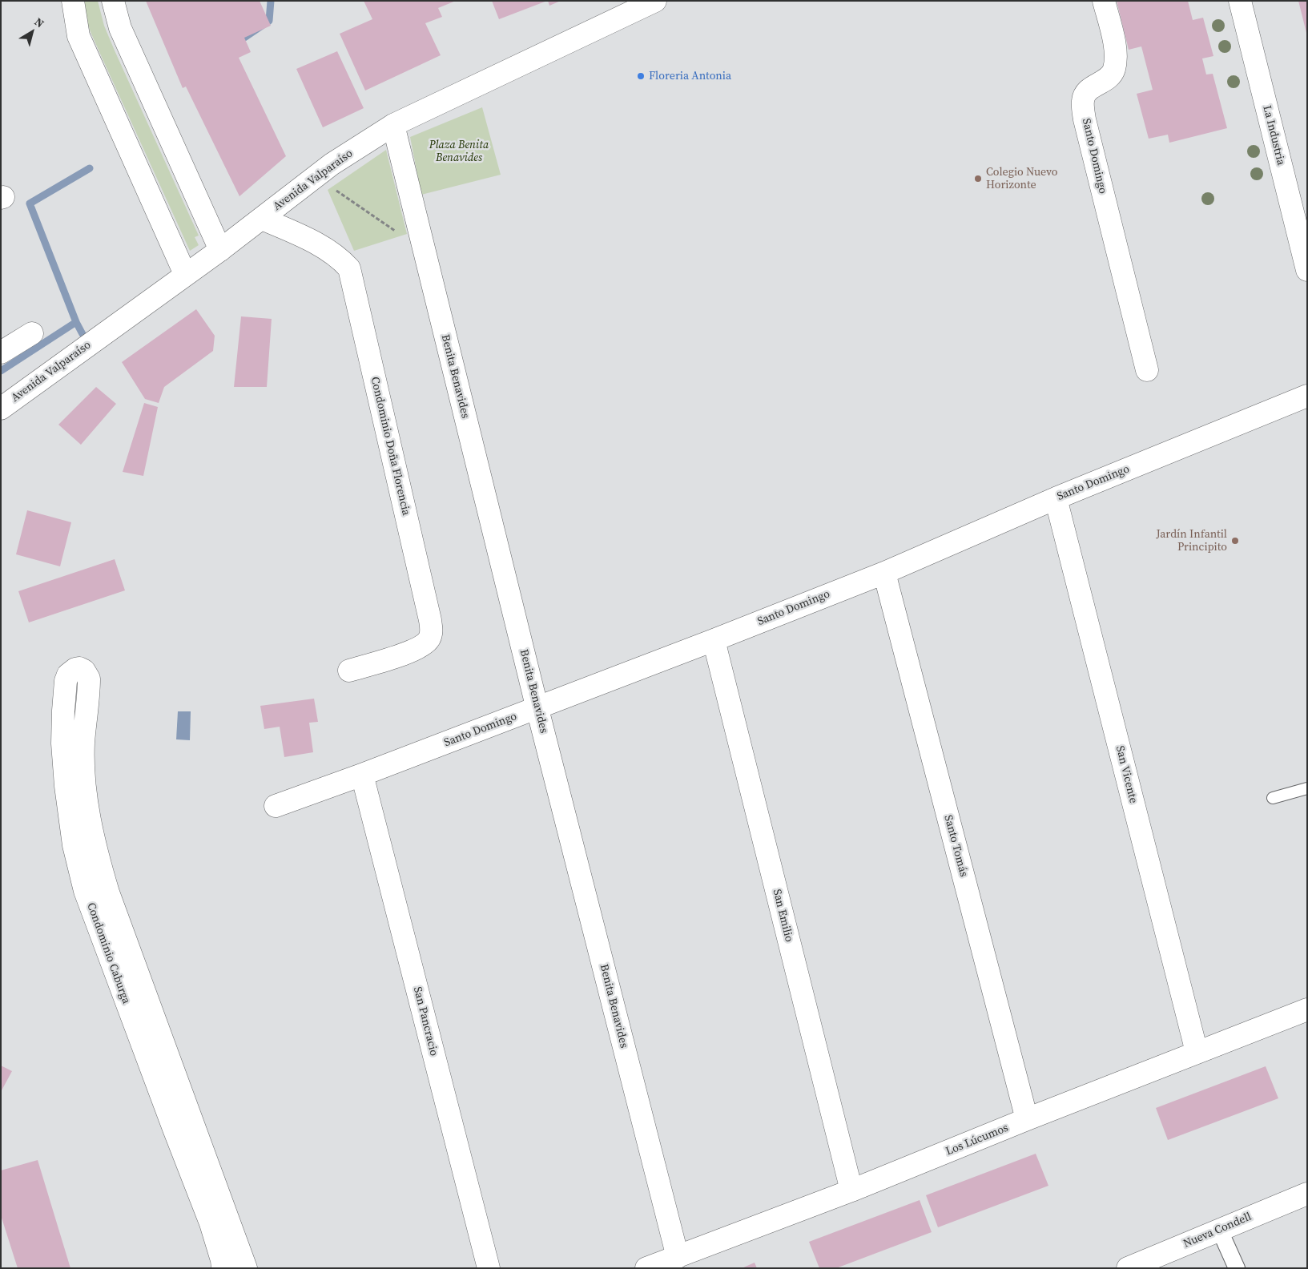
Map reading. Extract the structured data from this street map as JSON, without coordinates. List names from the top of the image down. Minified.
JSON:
{"streets":{"street":["La Industria","Santo Domingo","Avenida Valparaíso","Benita Benavides","Condominio Doña Florencia","San Vicente","Santo Tomás","San Emilio","Condominio Caburga","San Pancracio","Los Lúcumos","Nueva Condell"]},"crossings":[["Santo Domingo","Benita Benavides"],["Santo Domingo","San Vicente"],["Santo Domingo","Santo Tomás"],["Santo Domingo","San Emilio"],["Santo Domingo","San Pancracio"],["Avenida Valparaíso","Benita Benavides"],["Avenida Valparaíso","Condominio Doña Florencia"],["Benita Benavides","Los Lúcumos"],["San Vicente","Los Lúcumos"],["Santo Tomás","Los Lúcumos"],["San Emilio","Los Lúcumos"]],"parks":["Plaza Benita Benavides"],"places":["Floreria Antonia","Colegio Nuevo Horizonte","Jardín Infantil Principito"],"north":"top right"}
